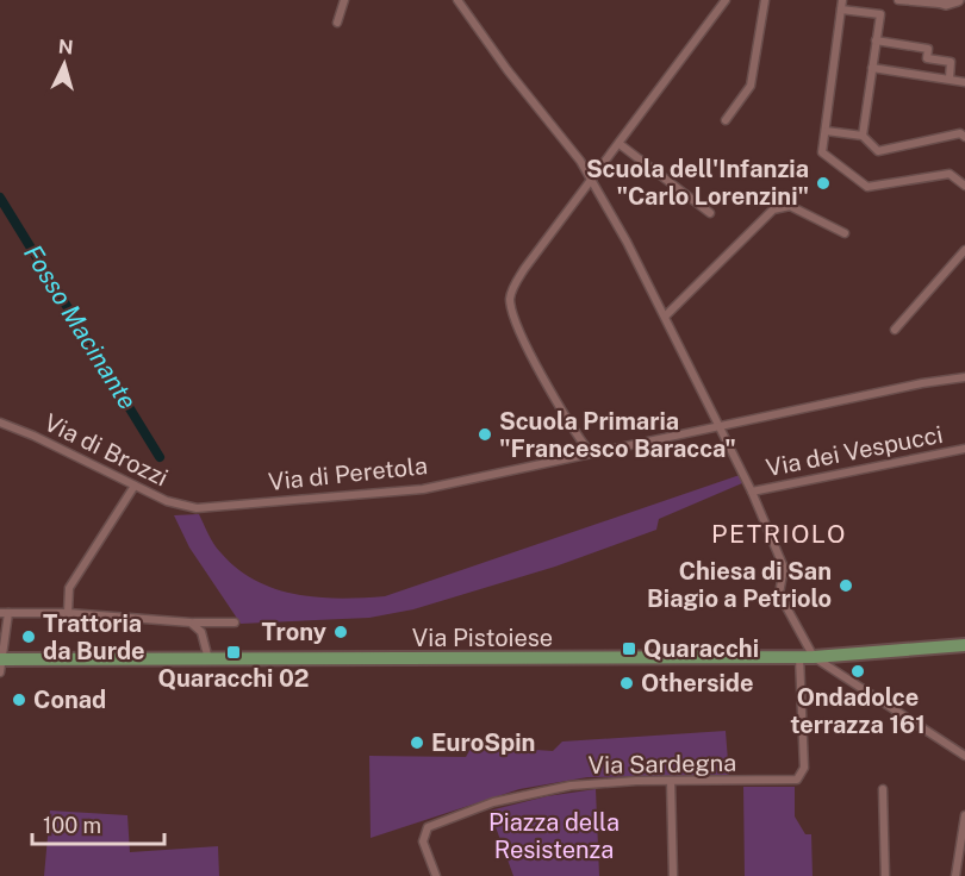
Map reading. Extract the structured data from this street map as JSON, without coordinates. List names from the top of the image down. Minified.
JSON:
{"streets":{"main road":["Via Pistoiese"],"street":["Via di Brozzi","Via dei Vespucci","Via di Peretola","Via Sardegna"]},"crossings":[["Via di Brozzi","Via di Peretola"],["Via Pistoiese","Via Sardegna"]],"districts":["PETRIOLO"],"water":["Fosso Macinante"],"parks":["Piazza della Resistenza"],"places":{"other":["Scuola dell'Infanzia \"Carlo Lorenzini\"","Scuola Primaria \"Francesco Baracca\"","Chiesa di San Biagio a Petriolo","Trony","Trattoria da Burde","Ondadolce terrazza 161","Otherside","Conad","EuroSpin"],"transit":["Quaracchi","Quaracchi 02"]},"scale_bar":"100 m","north":"top"}
